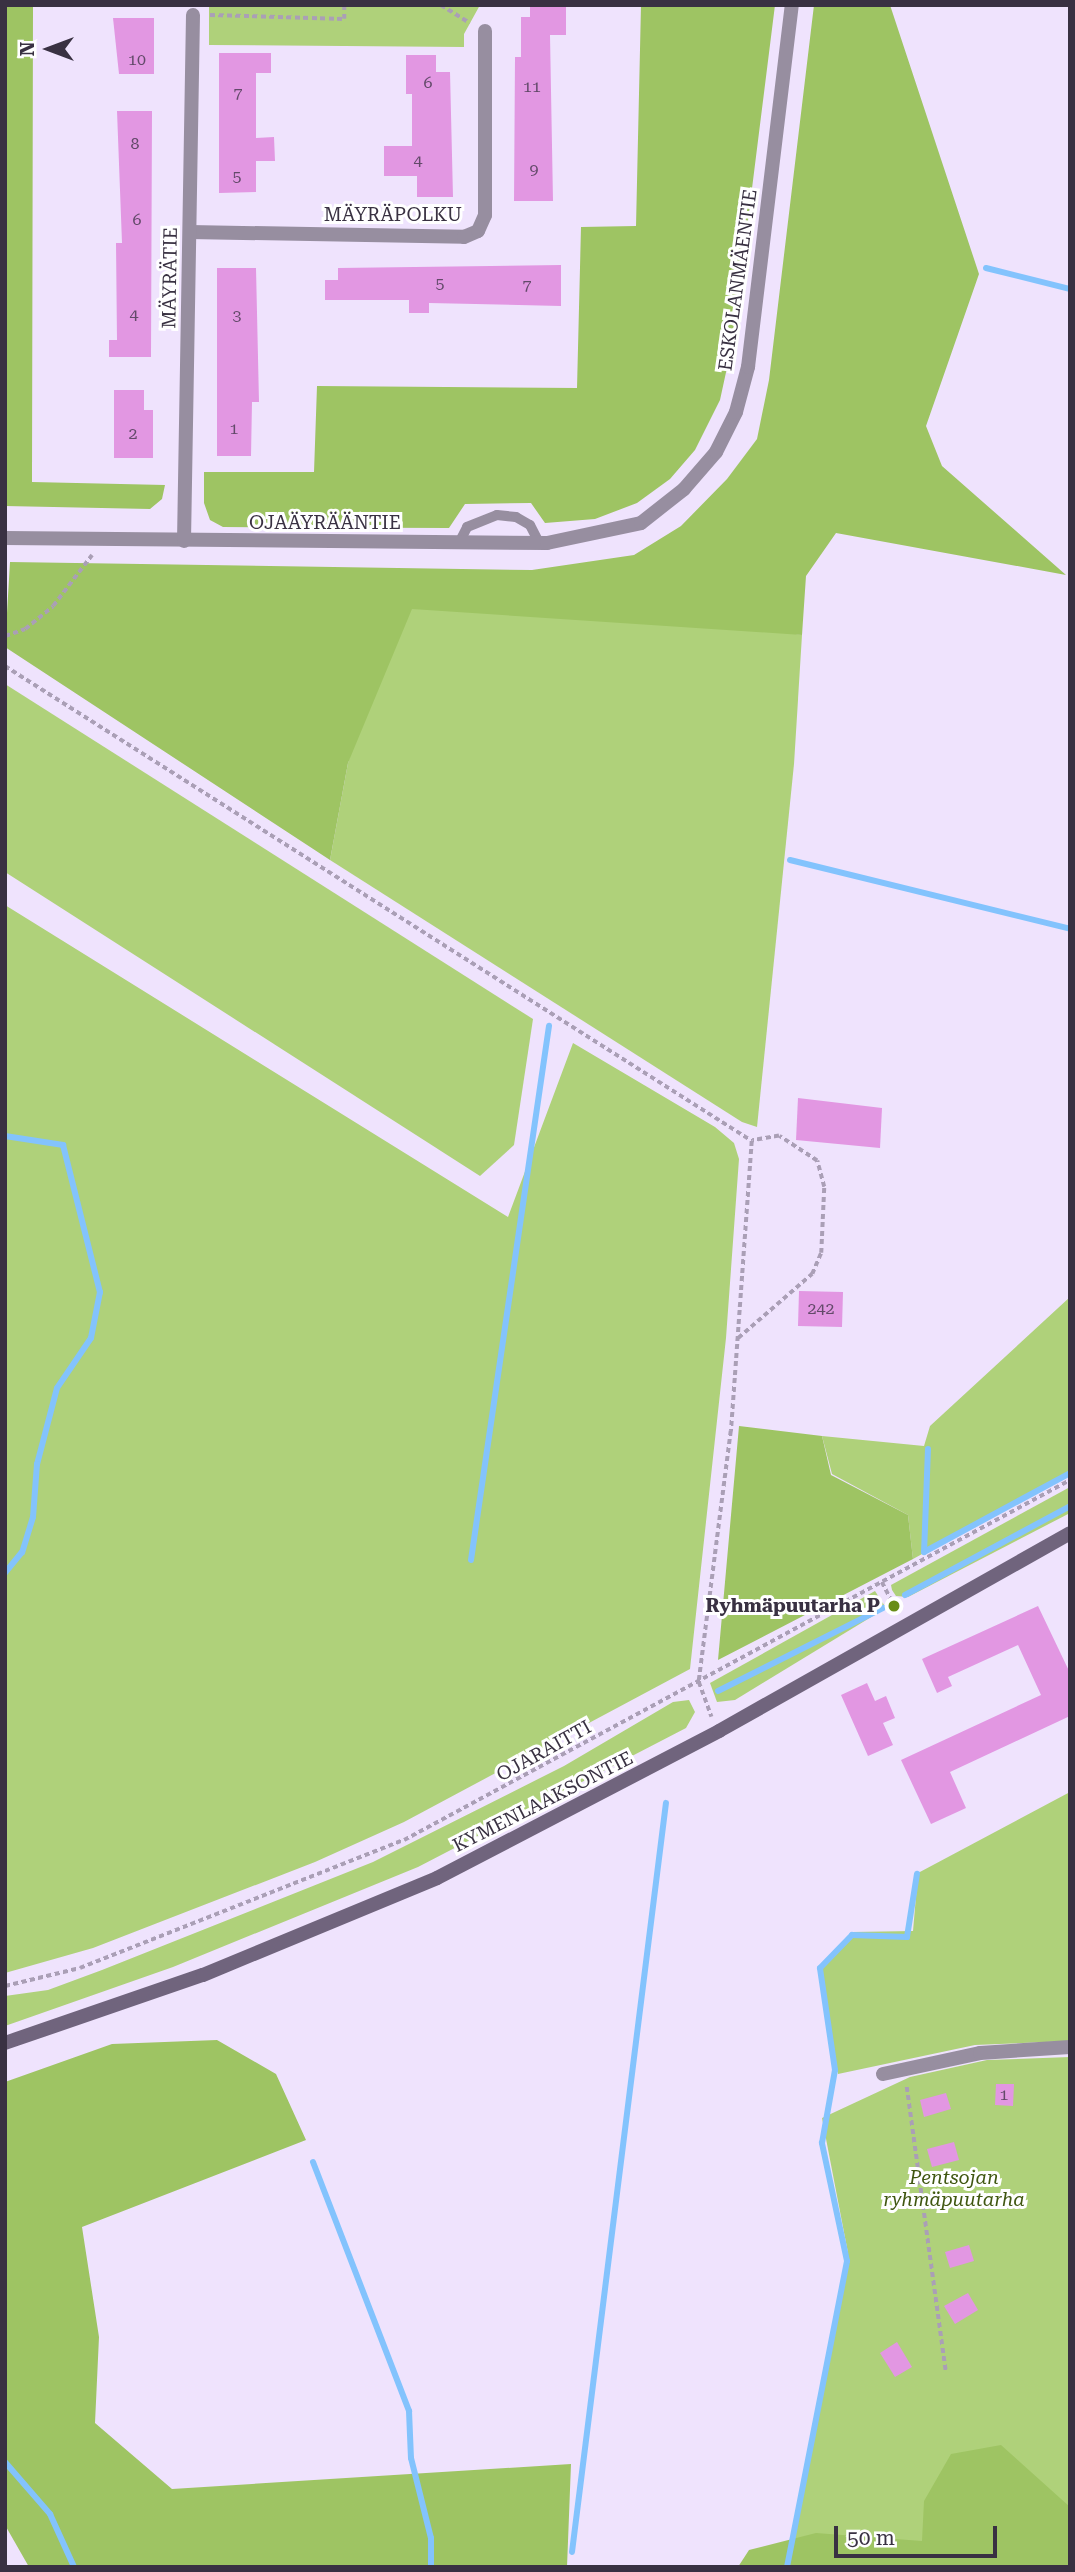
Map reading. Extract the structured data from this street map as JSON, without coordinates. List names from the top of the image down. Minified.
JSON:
{"streets":{"main road":["KYMENLAAKSONTIE"],"street":["MÄYRÄPOLKU","MÄYRÄTIE","ESKOLANMÄENTIE","OJAÄYRÄÄNTIE"],"path":["OJARAITTI"]},"crossings":[["MÄYRÄPOLKU","MÄYRÄTIE"],["MÄYRÄTIE","OJAÄYRÄÄNTIE"],["ESKOLANMÄENTIE","OJAÄYRÄÄNTIE"]],"parks":["Pentsojan ryhmäpuutarha"],"places":["Ryhmäpuutarha P"],"house_numbers":["10","6","11","7","8","4","9","5","6","5","7","4","3","1","2","242","1"],"scale_bar":"50 m","north":"left"}
